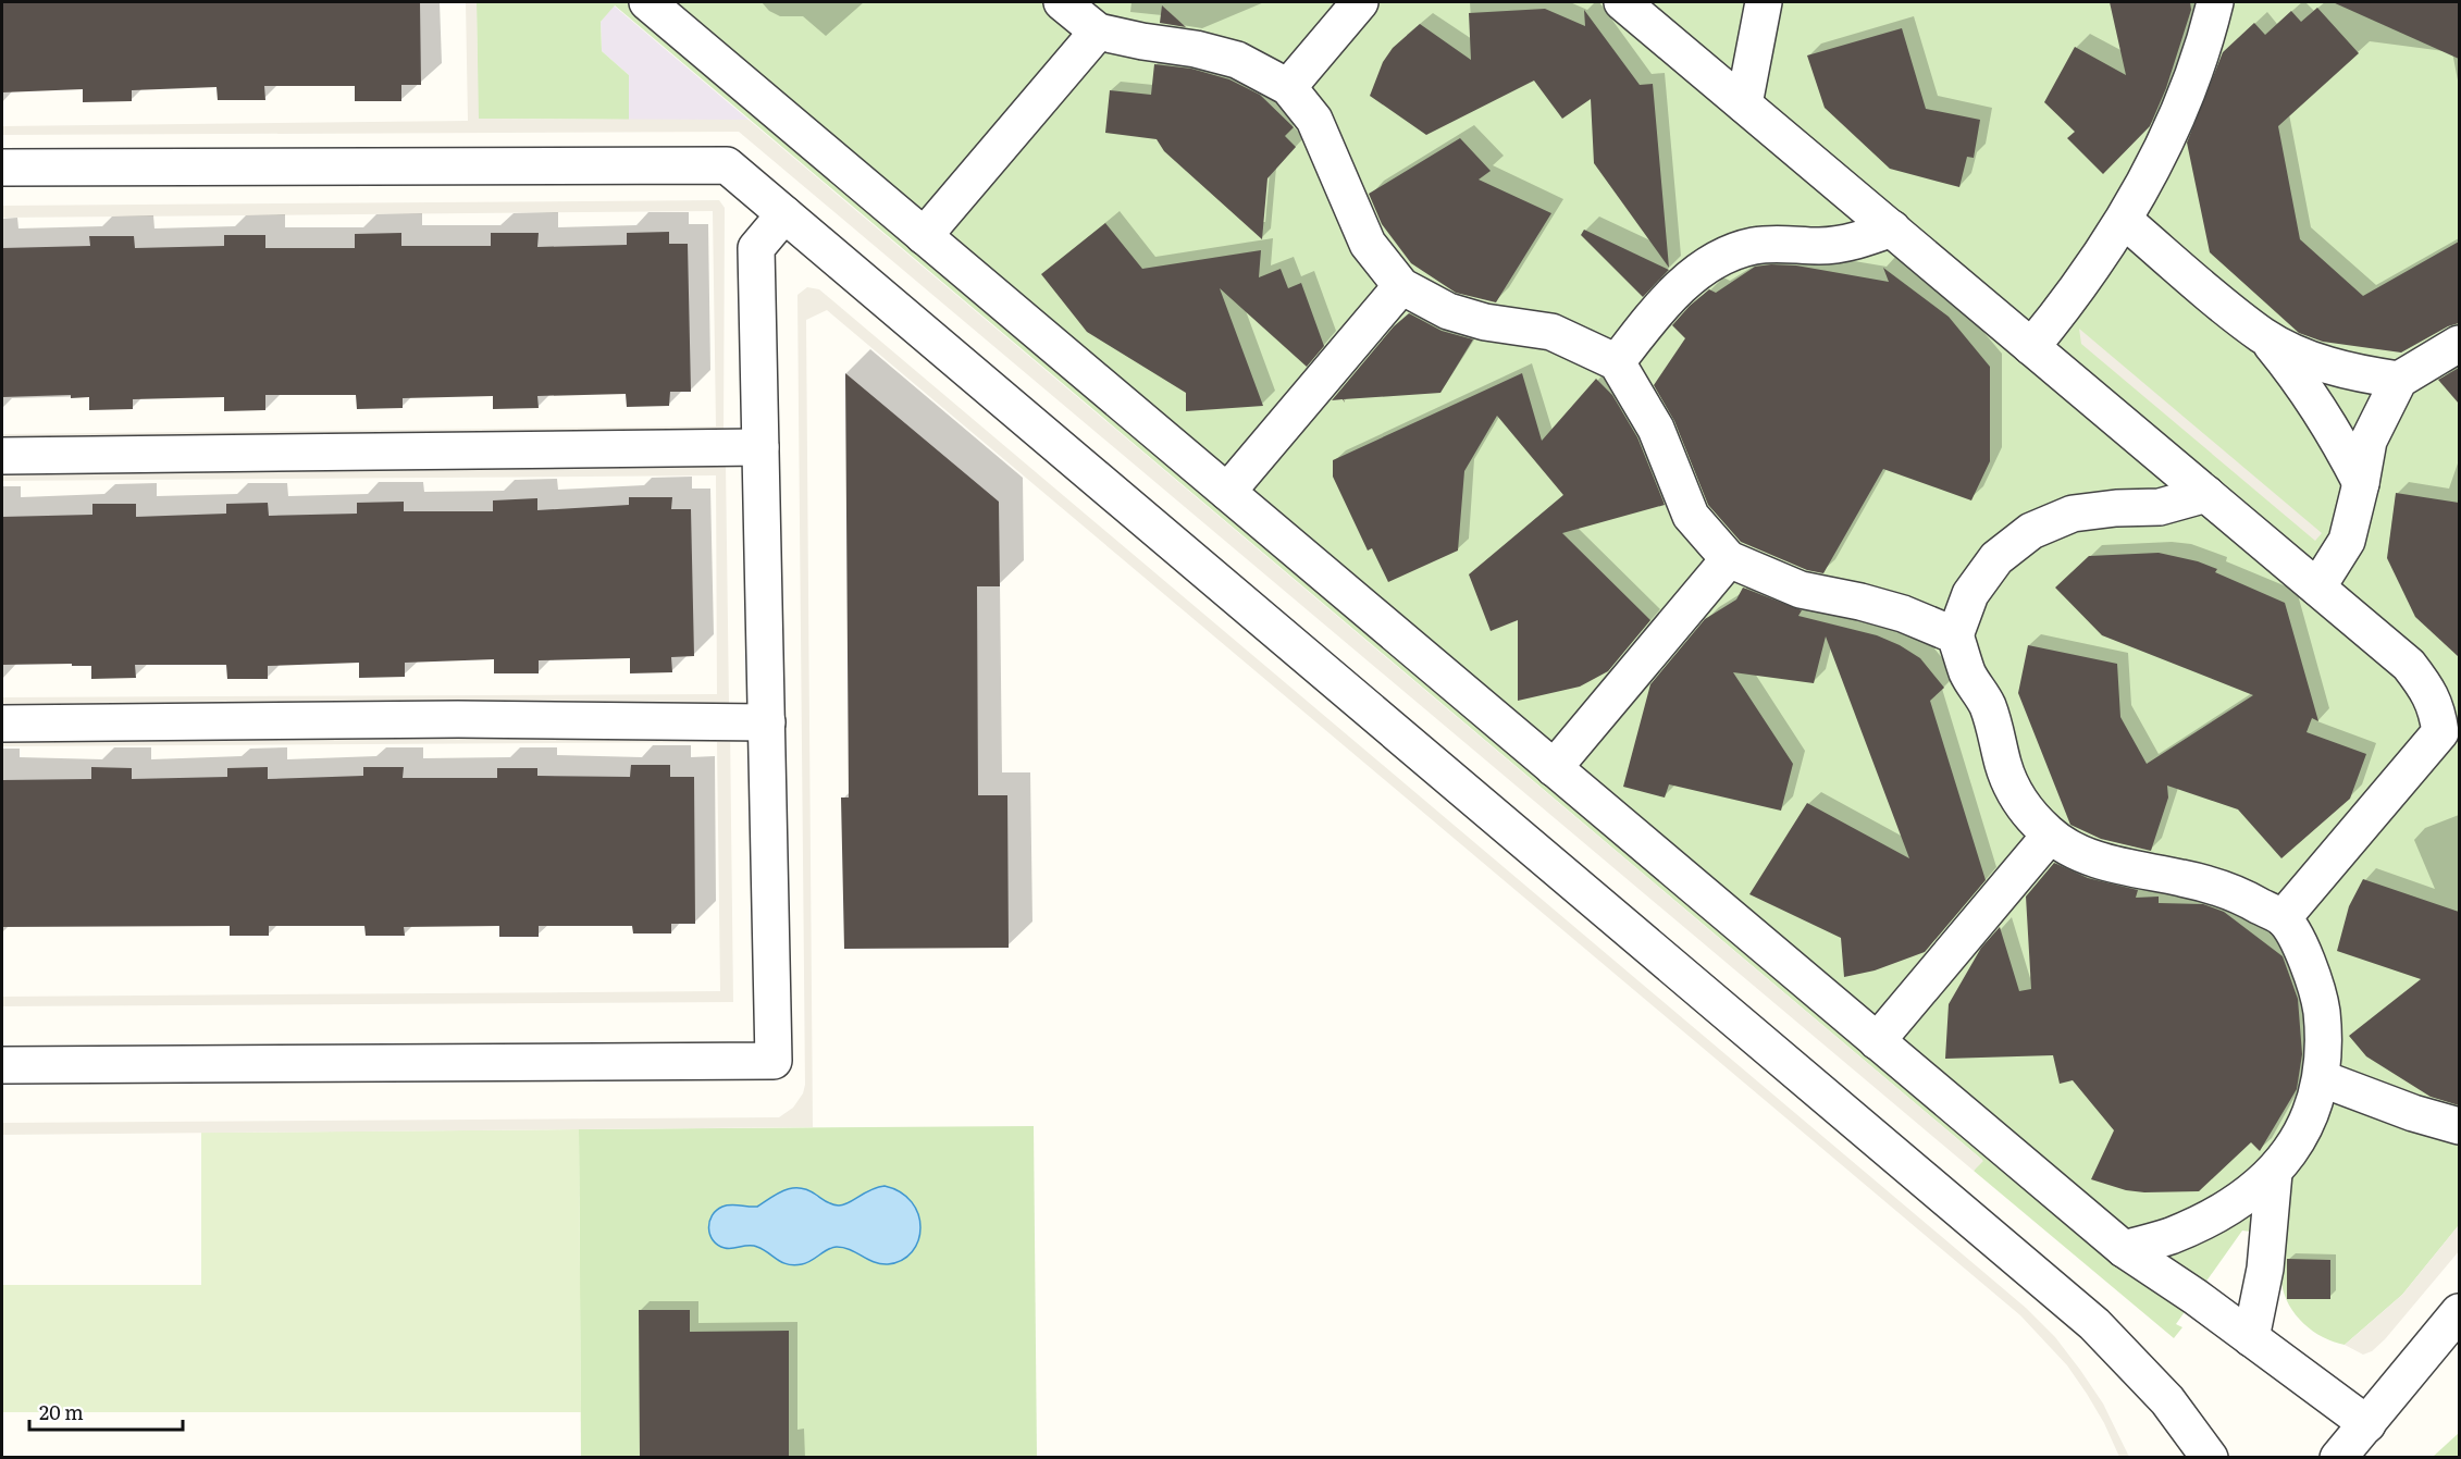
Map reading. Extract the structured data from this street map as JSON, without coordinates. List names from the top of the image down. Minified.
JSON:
{"scale_bar":"20 m"}
